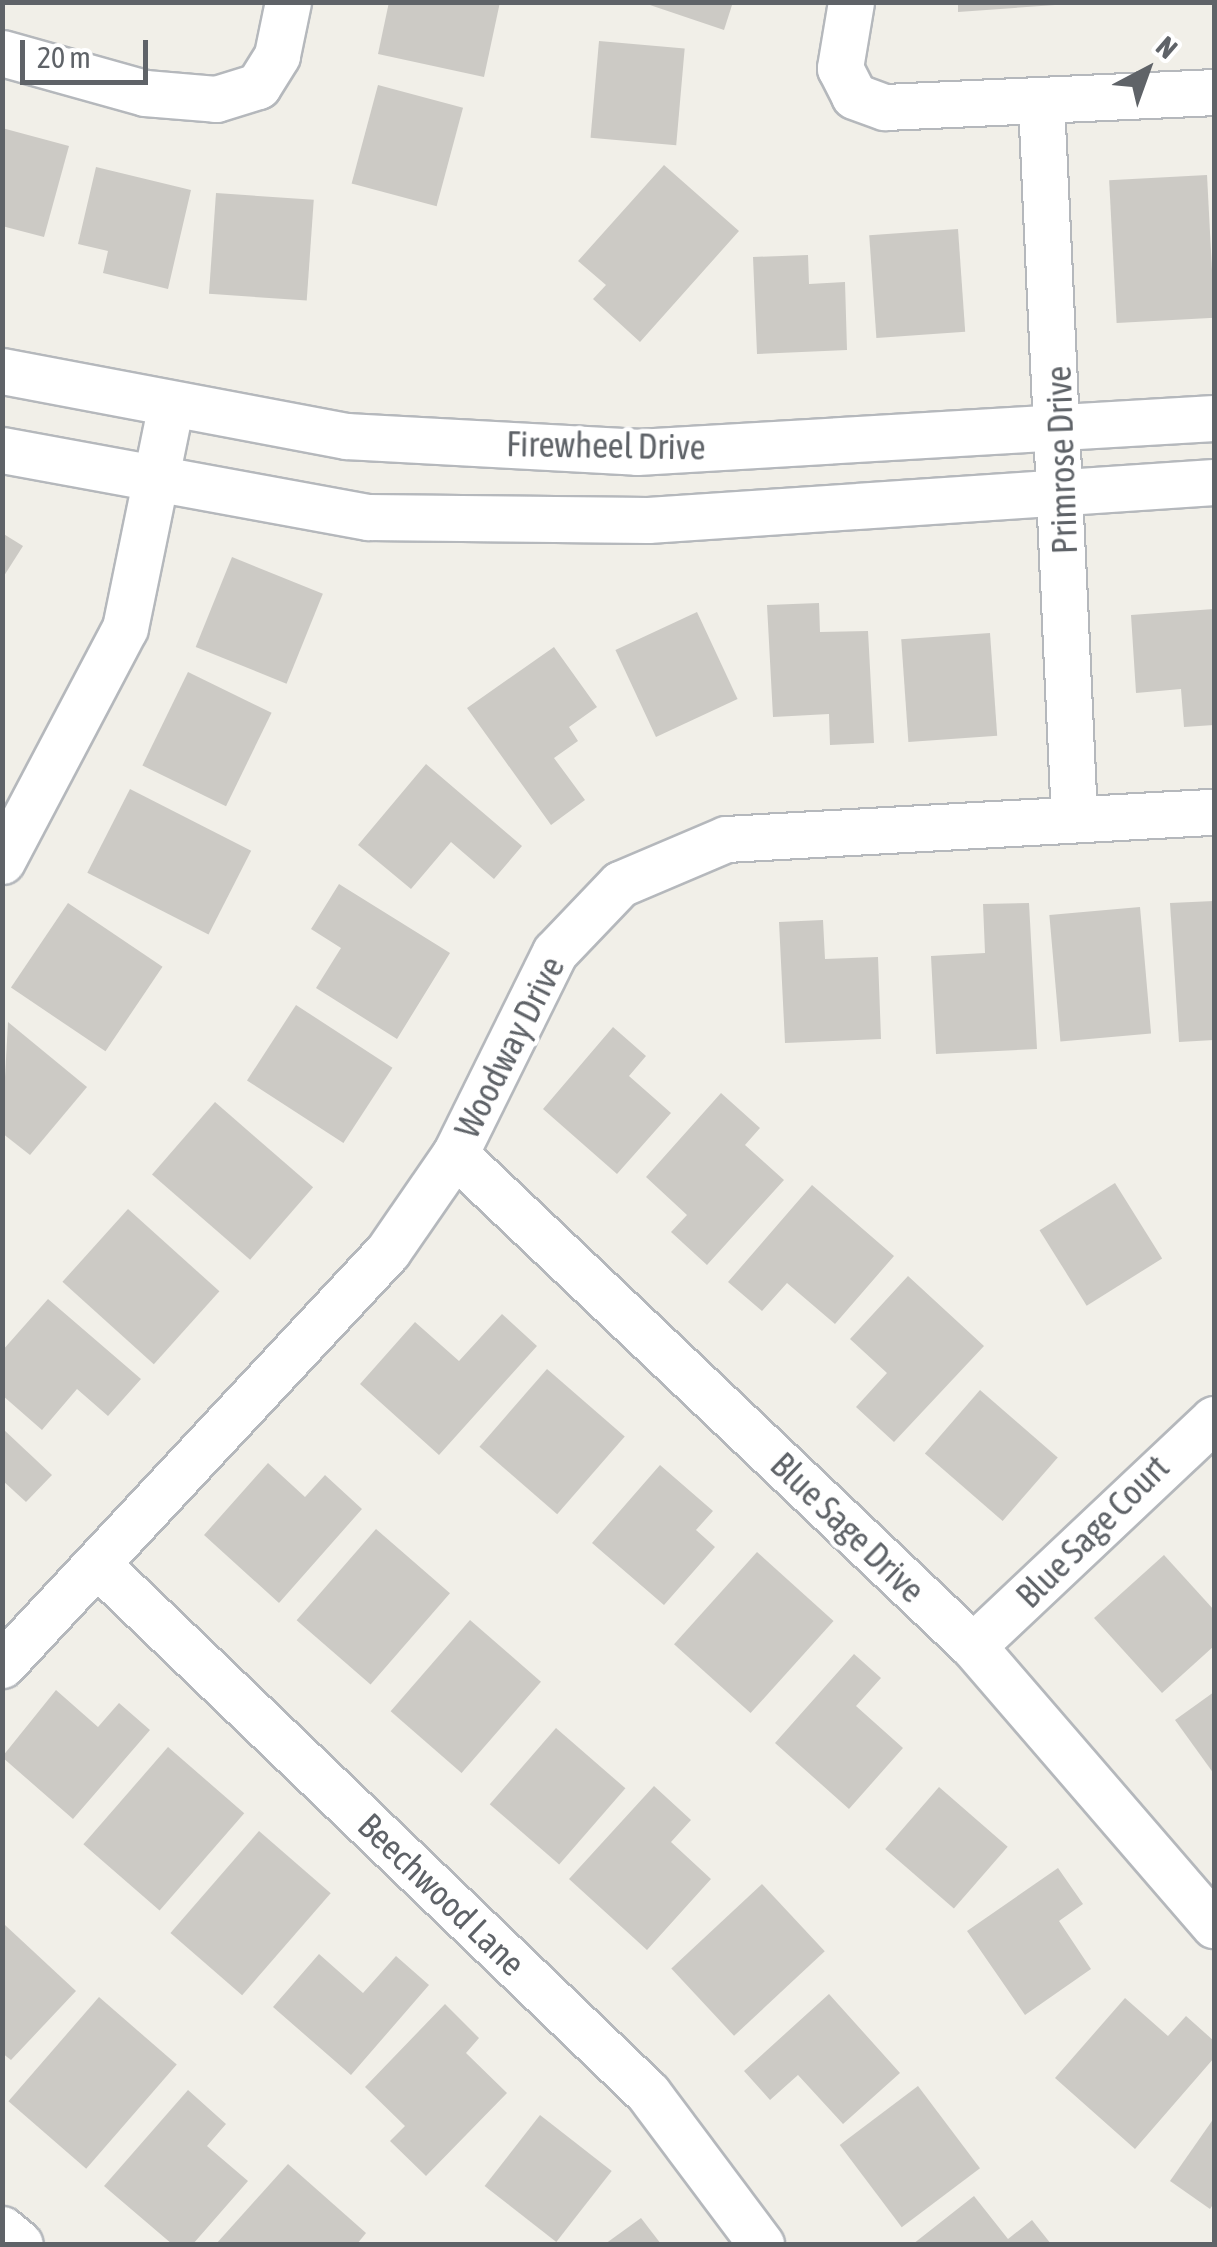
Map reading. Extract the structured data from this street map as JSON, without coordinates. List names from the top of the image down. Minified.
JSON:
{"streets":{"street":["Firewheel Drive","Primrose Drive","Woodway Drive","Blue Sage Drive","Blue Sage Court","Beechwood Lane"]},"crossings":[["Firewheel Drive","Primrose Drive"],["Primrose Drive","Woodway Drive"],["Woodway Drive","Blue Sage Drive"],["Woodway Drive","Beechwood Lane"],["Blue Sage Drive","Blue Sage Court"]],"scale_bar":"20 m","north":"top right"}
